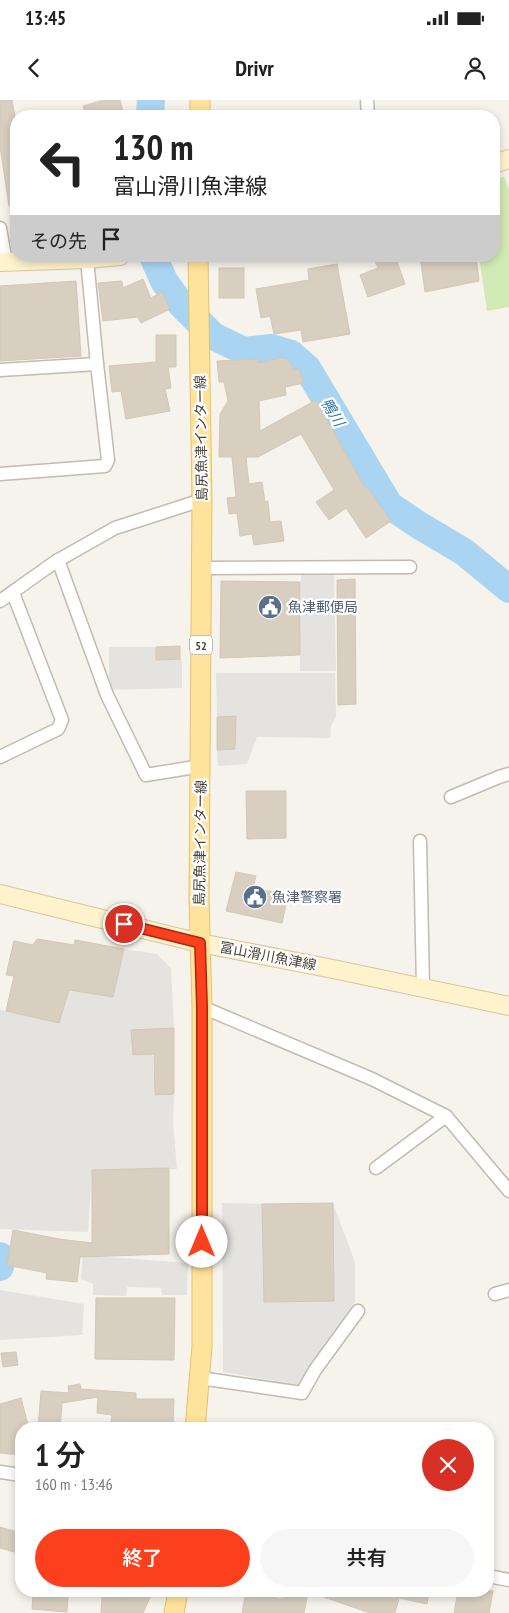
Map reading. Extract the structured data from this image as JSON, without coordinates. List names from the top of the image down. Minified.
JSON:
{"streets":{"main road":["島尻魚津インター線","52","富山滑川魚津線"]},"crossings":[["島尻魚津インター線","富山滑川魚津線"]],"water":["鴨川"],"places":{"public building":["魚津郵便局","魚津警察署"]},"page":{"status":"13:45","header":"Drivr","turn":["130 m","富山滑川魚津線"],"then":"その先","heading":["1 分","160 m · 13:46"],"buttons":["終了","共有"]}}
